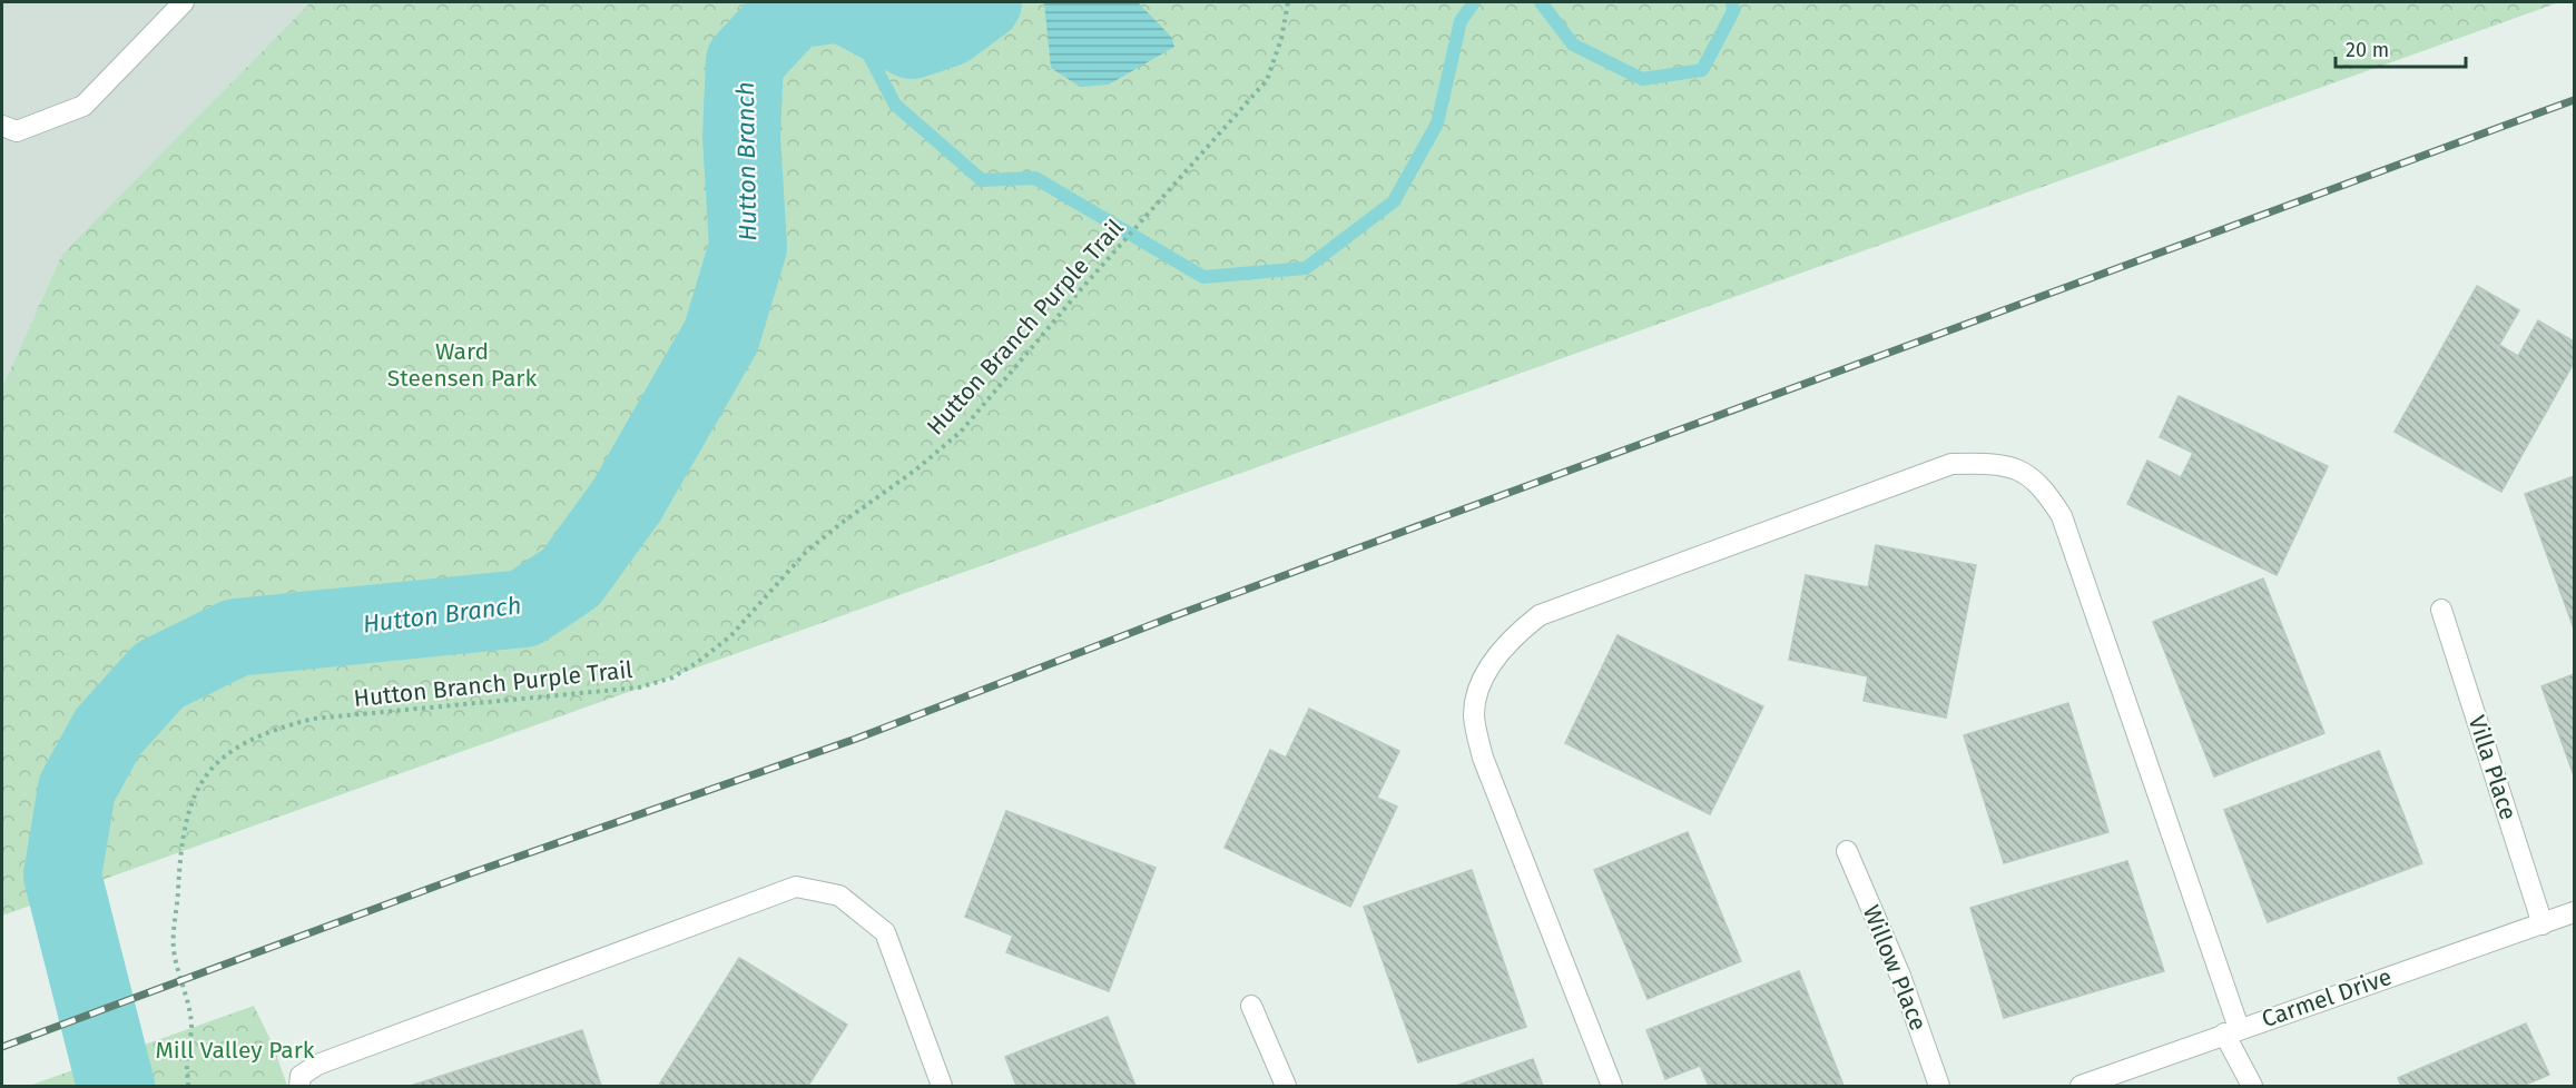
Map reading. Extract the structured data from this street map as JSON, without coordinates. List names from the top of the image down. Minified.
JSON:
{"streets":{"street":["Villa Place","Willow Place","Carmel Drive"],"path":["Hutton Branch Purple Trail"]},"crossings":[["Villa Place","Carmel Drive"]],"water":["Hutton Branch"],"parks":["Ward Steensen Park","Mill Valley Park"],"scale_bar":"20 m"}
